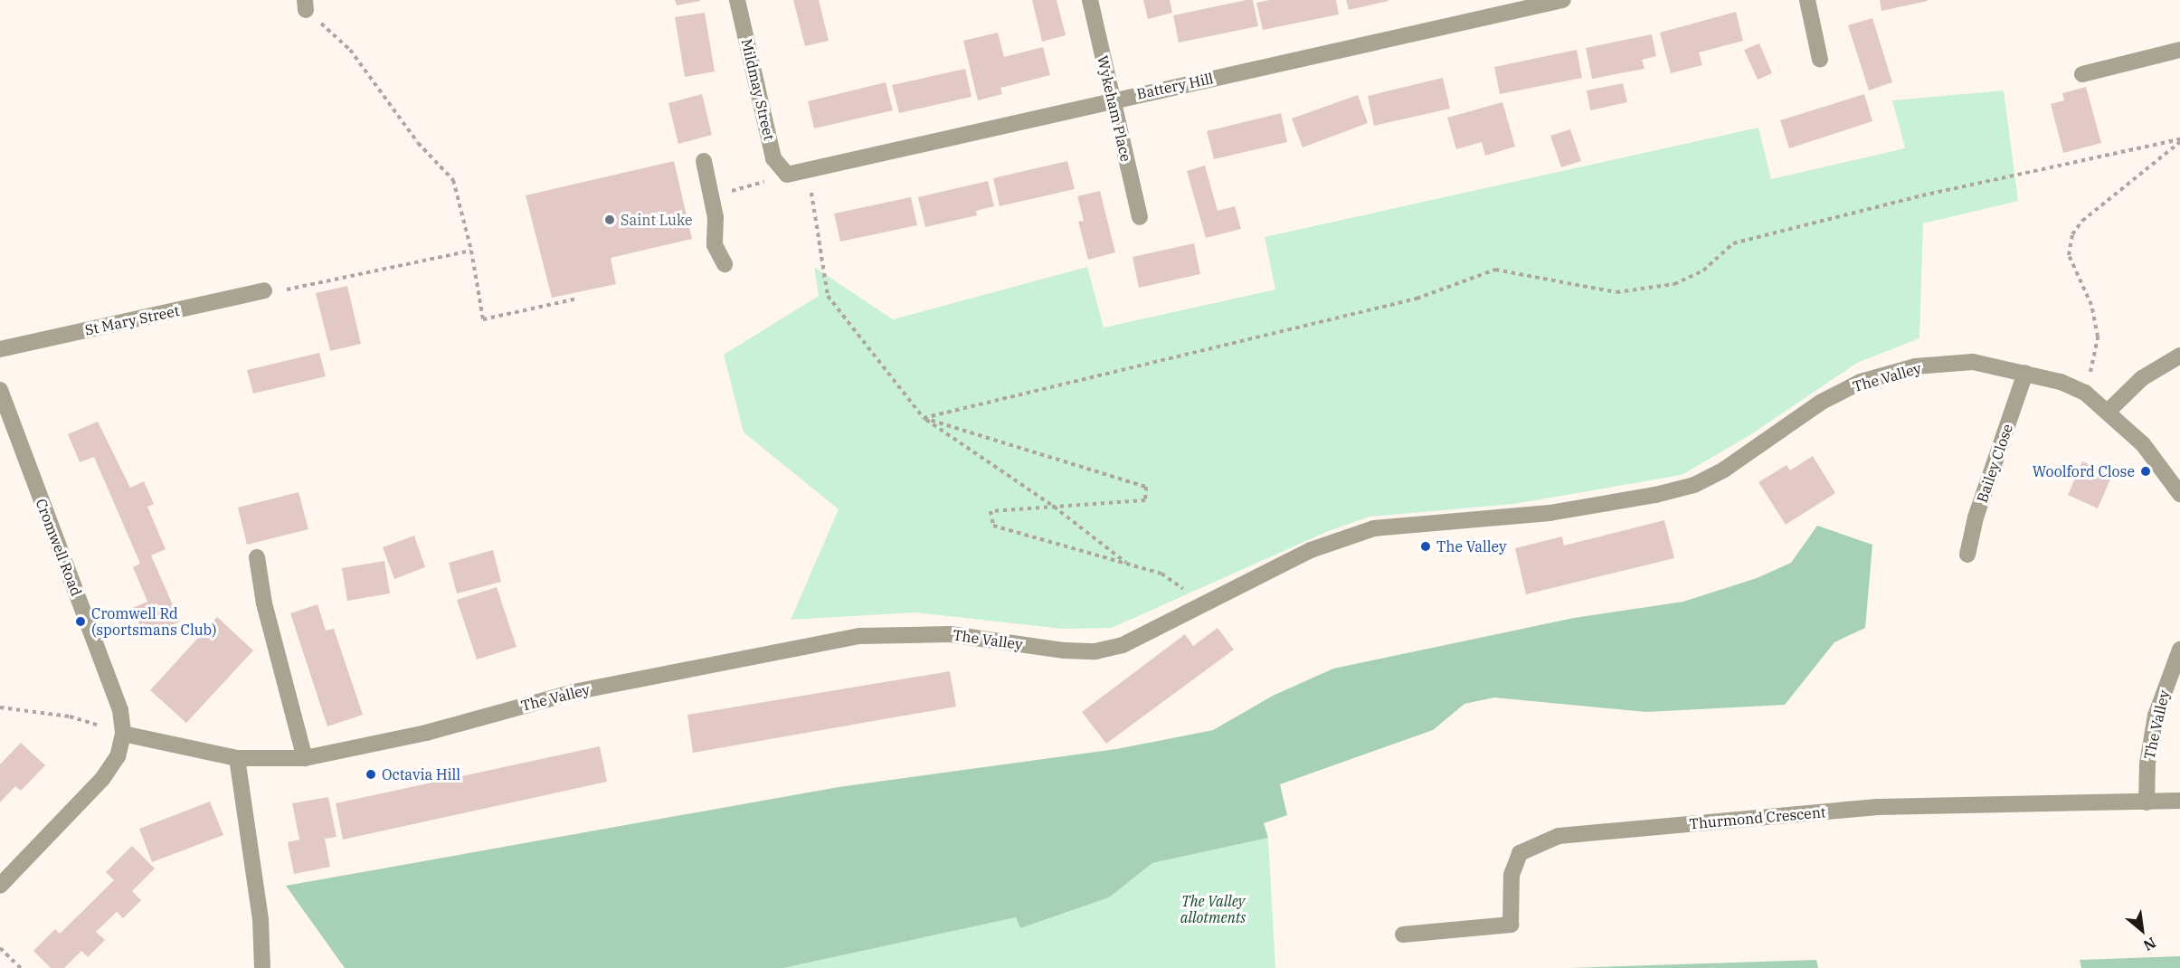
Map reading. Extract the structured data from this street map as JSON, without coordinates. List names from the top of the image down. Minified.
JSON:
{"streets":{"street":["Battery Hill","Mildmay Street","Wykeham Place","St Mary Street","The Valley","Bailey Close","Cromwell Road","Thurmond Crescent"]},"crossings":[["Battery Hill","Mildmay Street"],["Battery Hill","Wykeham Place"],["The Valley","Bailey Close"],["The Valley","Cromwell Road"],["The Valley","Thurmond Crescent"]],"parks":["The Valley allotments"],"places":["Saint Luke","Woolford Close","The Valley","Cromwell Rd (sportsmans Club)","Octavia Hill"],"north":"bottom right"}
